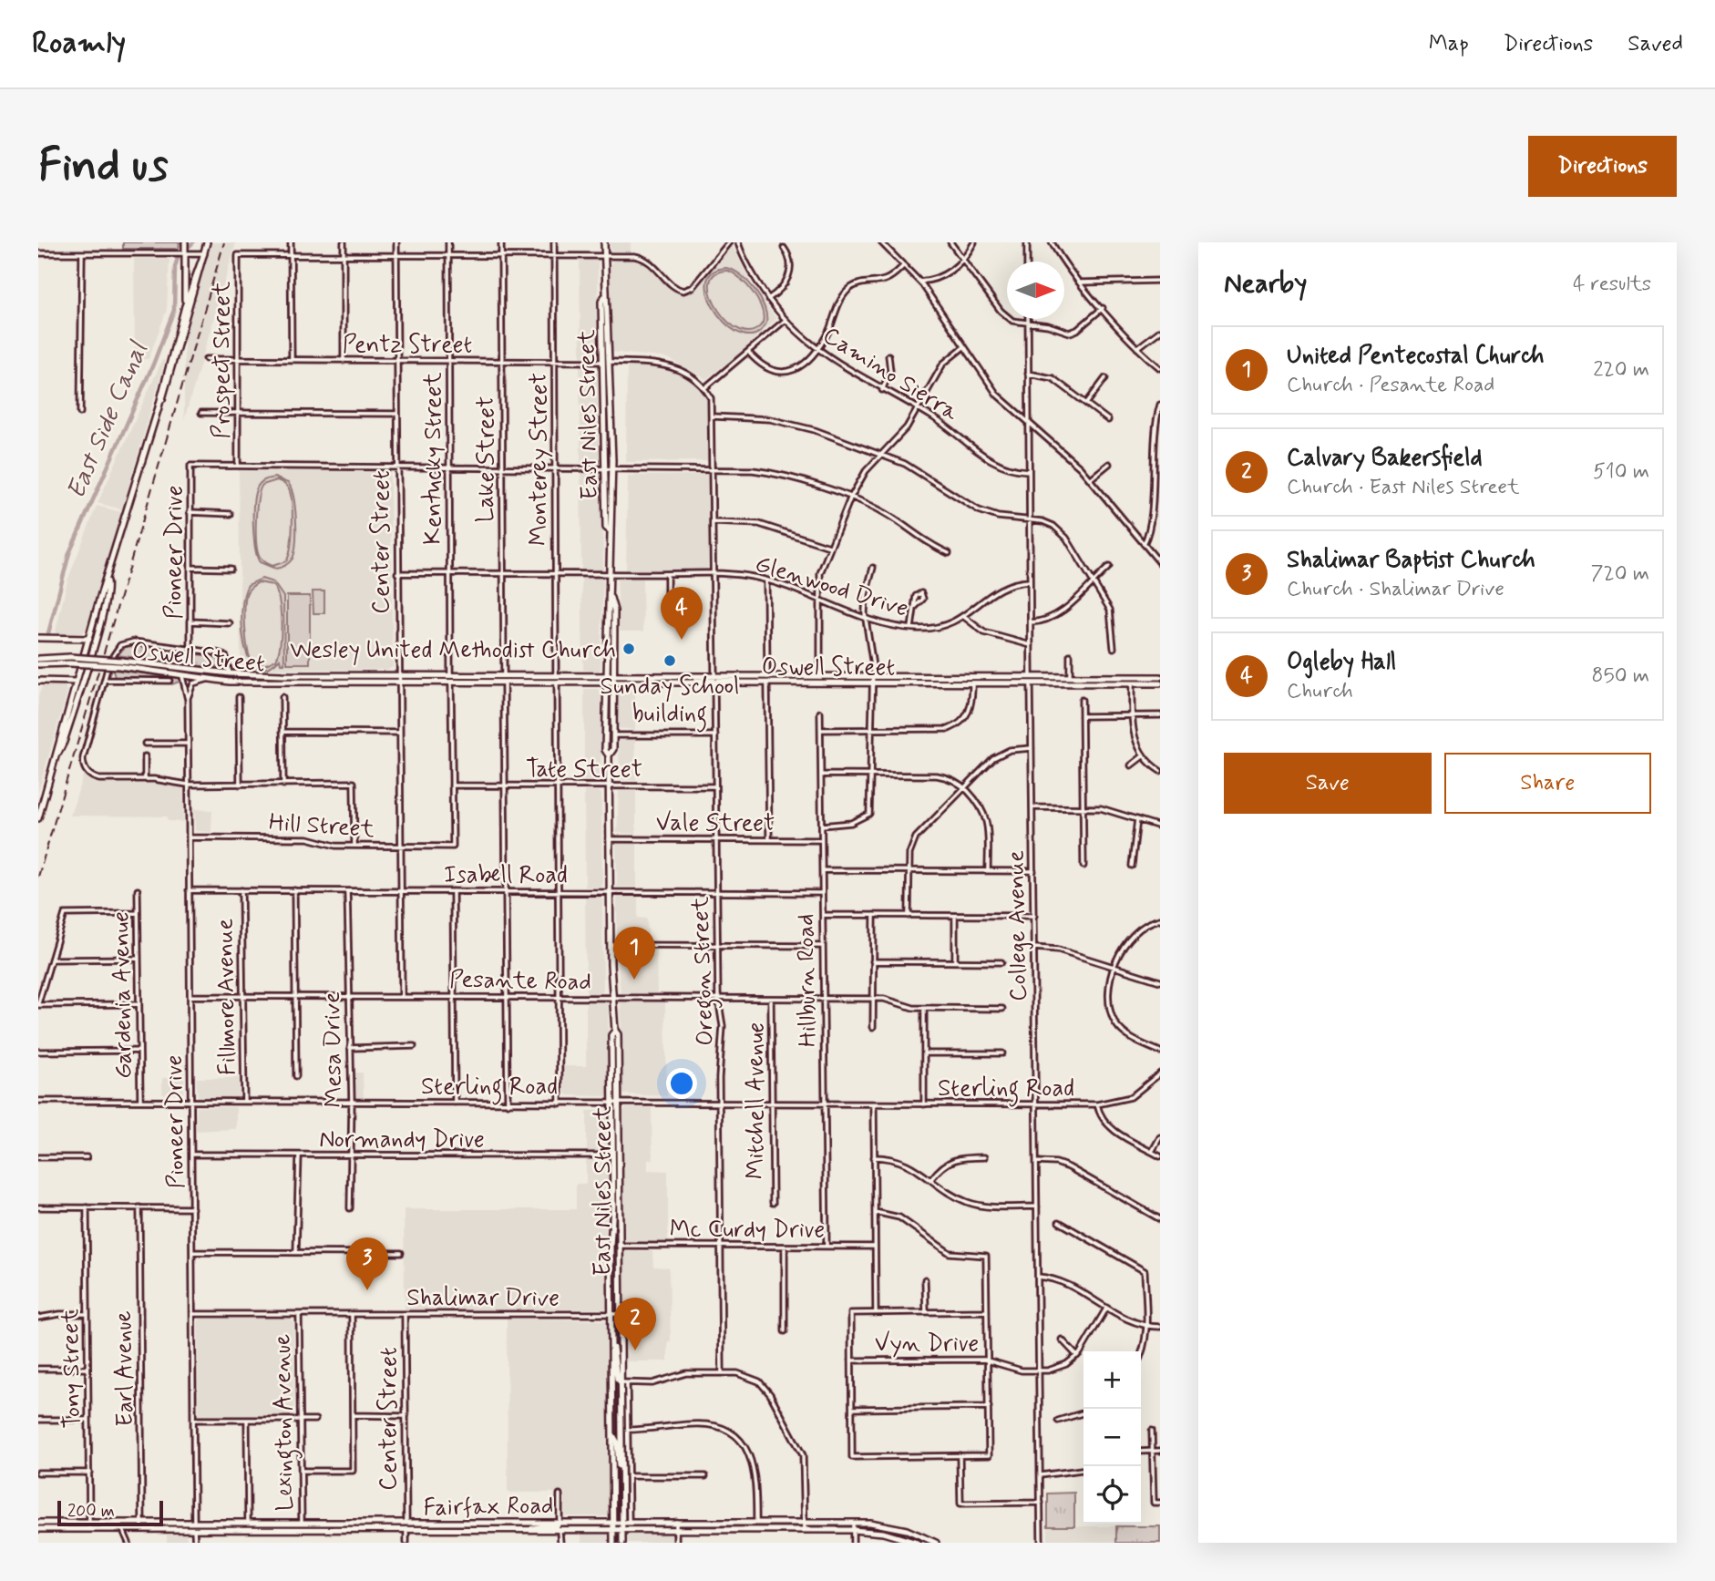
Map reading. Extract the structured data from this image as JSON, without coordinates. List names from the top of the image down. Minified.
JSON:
{"streets":{"main road":["East Niles Street","Oswell Street","Fairfax Road"],"street":["Pentz Street","Prospect Street","Camino Sierra","Kentucky Street","Lake Street","Monterey Street","Center Street","Pioneer Drive","Glenwood Drive","Tate Street","Vale Street","Hill Street","Isabell Road","College Avenue","Oregon Street","Pesante Road","Hillburn Road","Gardenia Avenue","Fillmore Avenue","Mesa Drive","Sterling Road","Mitchell Avenue","Normandy Drive","Mc Curdy Drive","Shalimar Drive","Vyn Drive","Tony Street","Earl Avenue","Lexington Avenue"]},"crossings":[["Pentz Street","Prospect Street"],["Pentz Street","East Niles Street"],["Pentz Street","Kentucky Street"],["Pentz Street","Lake Street"],["Pentz Street","Monterey Street"],["Pentz Street","Center Street"],["Prospect Street","Pioneer Drive"],["Camino Sierra","College Avenue"],["East Niles Street","Glenwood Drive"],["East Niles Street","Oswell Street"],["East Niles Street","Tate Street"],["East Niles Street","Vale Street"],["East Niles Street","Isabell Road"],["East Niles Street","Pesante Road"],["East Niles Street","Sterling Road"],["East Niles Street","Normandy Drive"],["East Niles Street","Mc Curdy Drive"],["East Niles Street","Shalimar Drive"],["East Niles Street","Fairfax Road"],["Kentucky Street","Glenwood Drive"],["Kentucky Street","Oswell Street"],["Lake Street","Glenwood Drive"],["Lake Street","Oswell Street"],["Monterey Street","Glenwood Drive"],["Monterey Street","Oswell Street"],["Center Street","Glenwood Drive"],["Center Street","Oswell Street"],["Center Street","Hill Street"],["Center Street","Isabell Road"],["Center Street","Pesante Road"],["Center Street","Shalimar Drive"],["Center Street","Fairfax Road"],["Pioneer Drive","Oswell Street"],["Pioneer Drive","Hill Street"],["Pioneer Drive","Isabell Road"],["Pioneer Drive","Pesante Road"],["Pioneer Drive","Sterling Road"],["Pioneer Drive","Normandy Drive"],["Pioneer Drive","Shalimar Drive"],["Pioneer Drive","Fairfax Road"],["Glenwood Drive","College Avenue"],["Oswell Street","College Avenue"],["Oswell Street","Oregon Street"],["Tate Street","Hill Street"],["Tate Street","Oregon Street"],["Vale Street","Oregon Street"],["Vale Street","Hillburn Road"],["Isabell Road","Oregon Street"],["Isabell Road","Hillburn Road"],["Isabell Road","Fillmore Avenue"],["Isabell Road","Mesa Drive"],["College Avenue","Sterling Road"],["College Avenue","Vyn Drive"],["Oregon Street","Pesante Road"],["Oregon Street","Sterling Road"],["Oregon Street","Mc Curdy Drive"],["Pesante Road","Hillburn Road"],["Pesante Road","Fillmore Avenue"],["Pesante Road","Mesa Drive"],["Pesante Road","Mitchell Avenue"],["Hillburn Road","Sterling Road"],["Hillburn Road","Mc Curdy Drive"],["Gardenia Avenue","Sterling Road"],["Fillmore Avenue","Sterling Road"],["Mesa Drive","Sterling Road"],["Mesa Drive","Normandy Drive"],["Sterling Road","Mitchell Avenue"],["Shalimar Drive","Lexington Avenue"],["Tony Street","Fairfax Road"],["Earl Avenue","Fairfax Road"],["Lexington Avenue","Fairfax Road"]],"water":["East Side Canal"],"places":["Wesley United Methodist Church","Sunday School building"],"scale_bar":"200 m","north":"right","page":{"header":"Roamly","nav":["Map","Directions","Saved"],"buttons":["Directions",["Save","Share"]],"title":"Find us","heading":["Nearby","4 results"],"list":[{"mark":"1","name":"United Pentecostal Church","note":"Church · Pesante Road","value":"220 m"},{"mark":"2","name":"Calvary Bakersfield","note":"Church · East Niles Street","value":"510 m"},{"mark":"3","name":"Shalimar Baptist Church","note":"Church · Shalimar Drive","value":"720 m"},{"mark":"4","name":"Ogleby Hall","note":"Church","value":"850 m"}],"pins":["4","1","3","2"],"map_buttons":["+","−"],"scale":"200 m"}}
